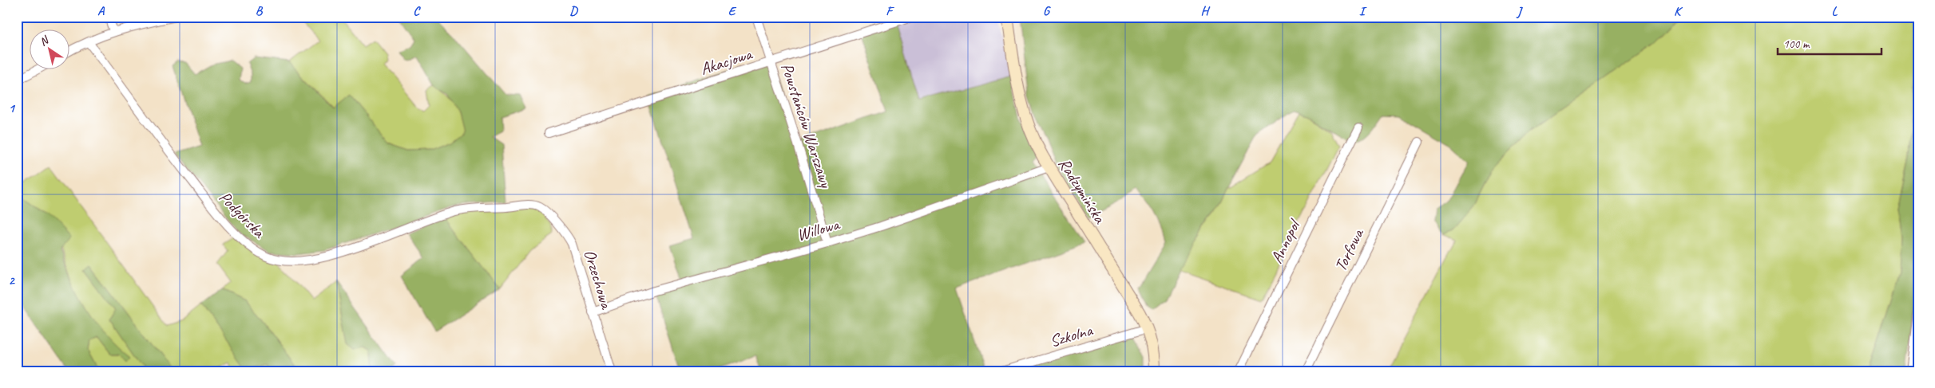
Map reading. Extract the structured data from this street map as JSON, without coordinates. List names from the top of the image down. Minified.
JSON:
{"streets":{"street":["Akacjowa","Powstańców Warszawy","Radzymińska","Podgórska","Willowa","Annopol","Torfowa","Orzechowa","Szkolna"]},"crossings":[["Akacjowa","Powstańców Warszawy"],["Powstańców Warszawy","Willowa"],["Radzymińska","Willowa"],["Radzymińska","Szkolna"],["Podgórska","Orzechowa"],["Willowa","Orzechowa"]],"scale_bar":"100 m","north":"top left","grid":{"columns":["A","B","C","D","E","F","G","H","I","J","K","L"],"rows":["1","2"]}}
